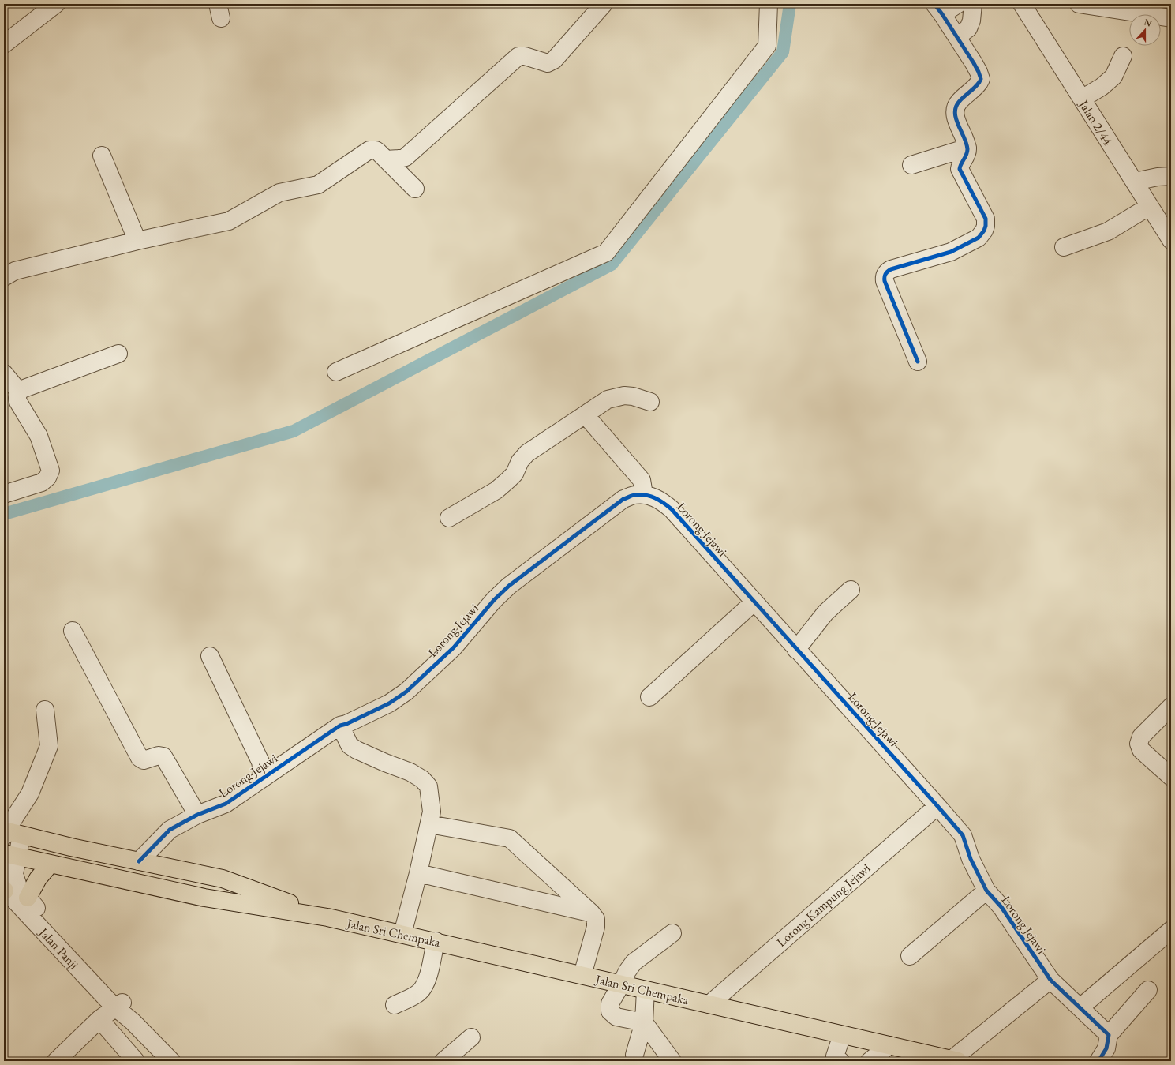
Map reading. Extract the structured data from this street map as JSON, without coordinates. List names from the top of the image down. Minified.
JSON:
{"streets":{"main road":["Jalan Sri Chempaka"],"street":["Jalan 2/44","Lorong Jejawi","Lorong Kampung Jejawi","Jalan Panji"]},"crossings":[["Lorong Jejawi","Lorong Kampung Jejawi"],["Lorong Kampung Jejawi","Jalan Sri Chempaka"]],"north":"top"}
